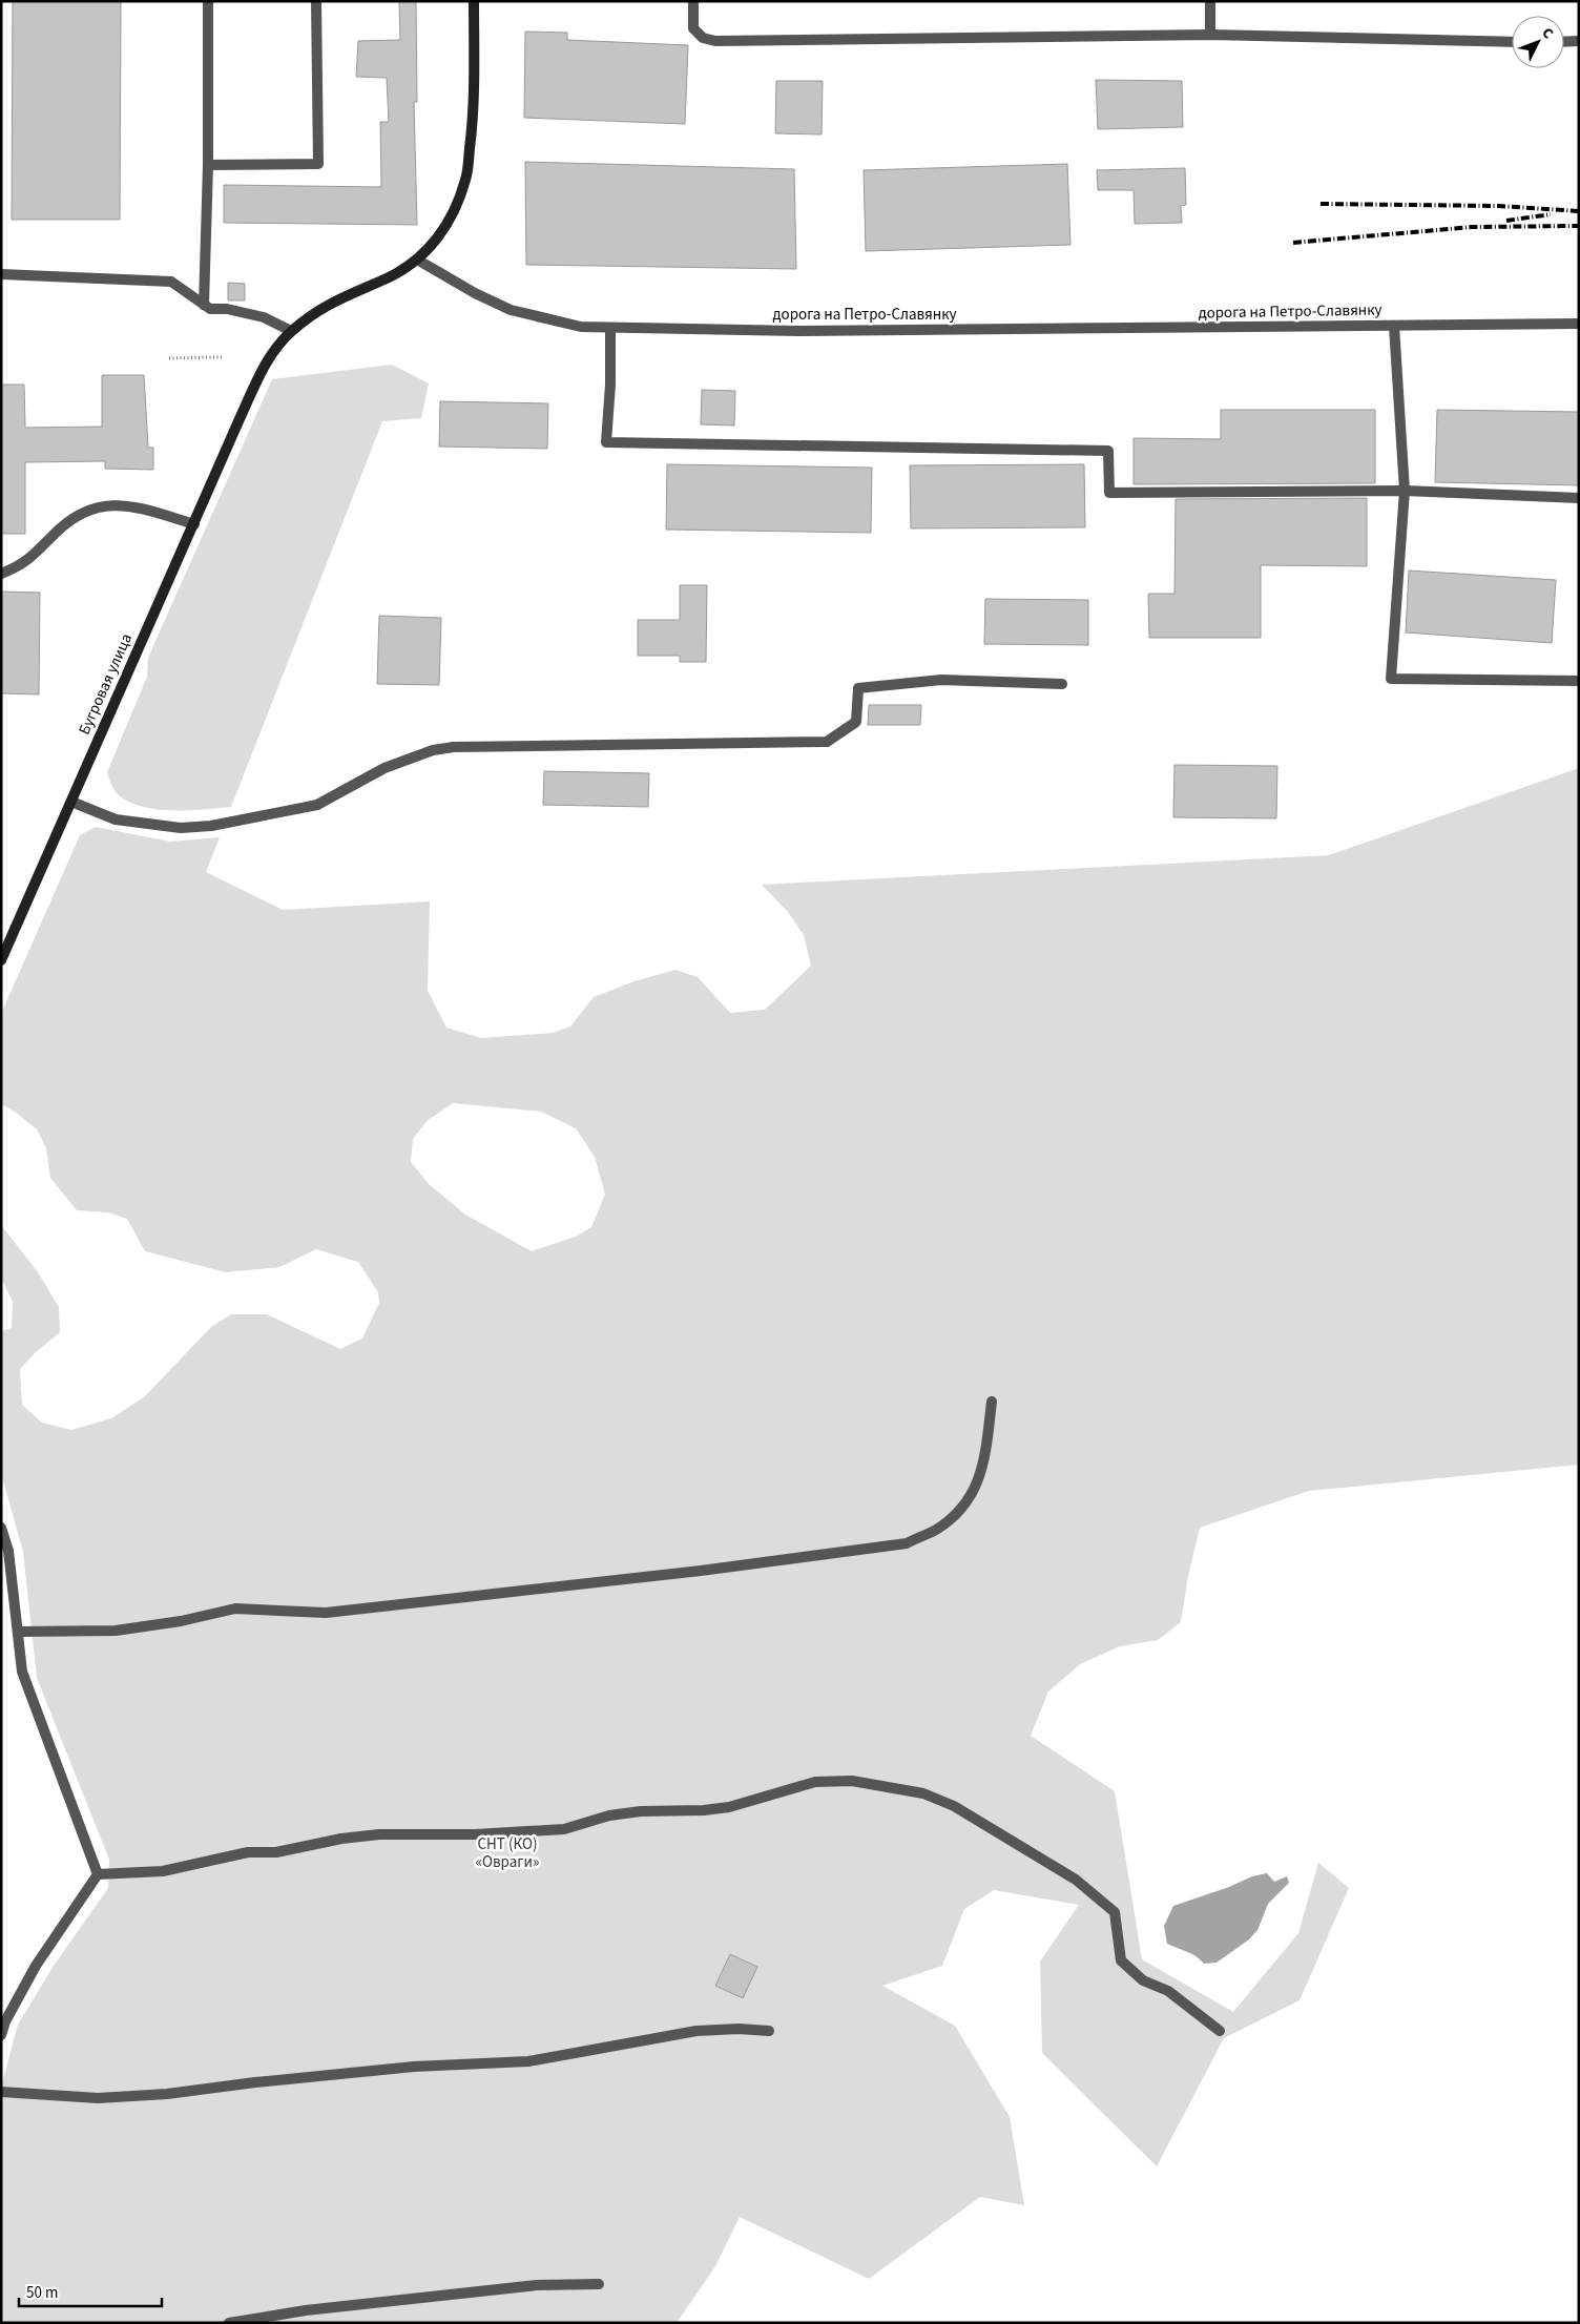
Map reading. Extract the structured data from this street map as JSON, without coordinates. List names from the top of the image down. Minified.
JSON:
{"streets":{"street":["дорога на Петро-Славянку","Бугровая улица"]},"parks":["СНТ (КО) «Овраги»"],"scale_bar":"50 m","north":"top right"}
